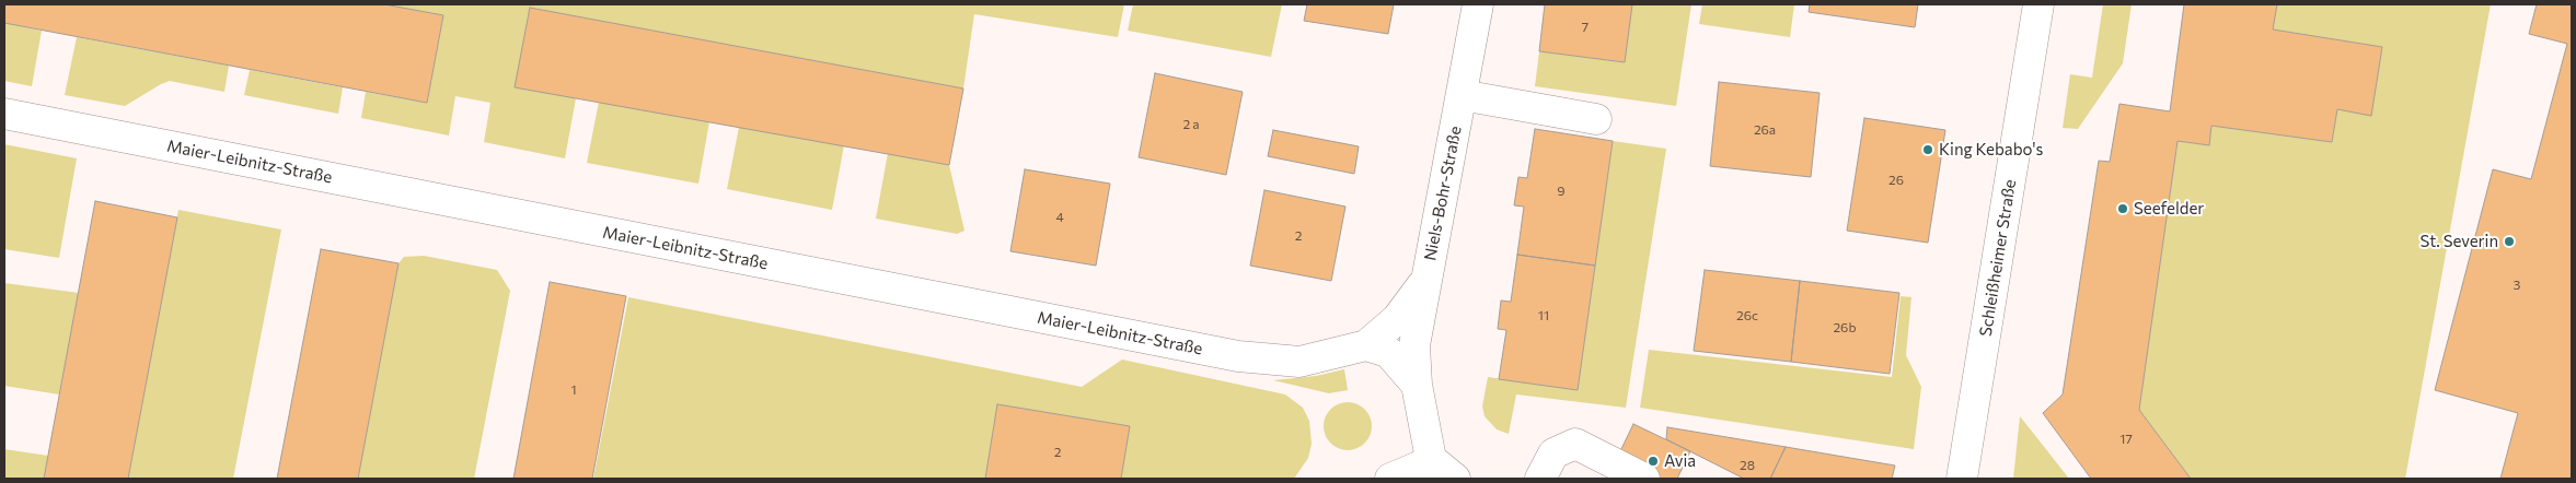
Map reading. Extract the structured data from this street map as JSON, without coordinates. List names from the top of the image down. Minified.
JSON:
{"streets":{"street":["Maier-Leibnitz-Straße","Niels-Bohr-Straße","Schleißheimer Straße"]},"crossings":[["Maier-Leibnitz-Straße","Niels-Bohr-Straße"]],"places":["King Kebabo's","Seefelder","St. Severin","Avia"],"house_numbers":["7","2 a","26a","26","9","4","2","3","11","26c","26b","1","17","2","28"]}
